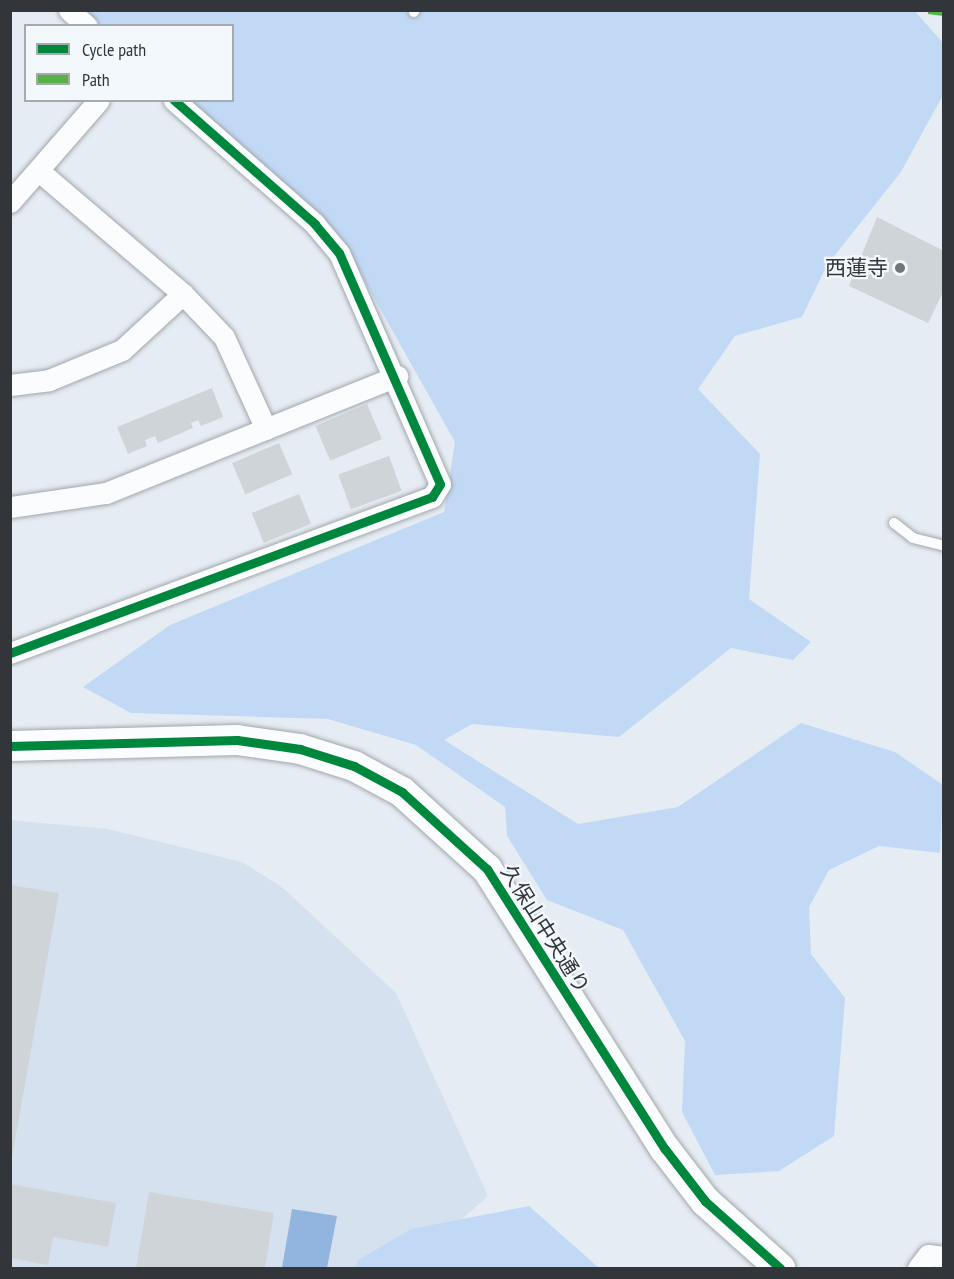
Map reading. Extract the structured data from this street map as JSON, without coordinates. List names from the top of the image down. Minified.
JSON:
{"streets":{"street":["久保山中央通り"]},"places":["西蓮寺"],"legend":["Cycle path","Path"]}
